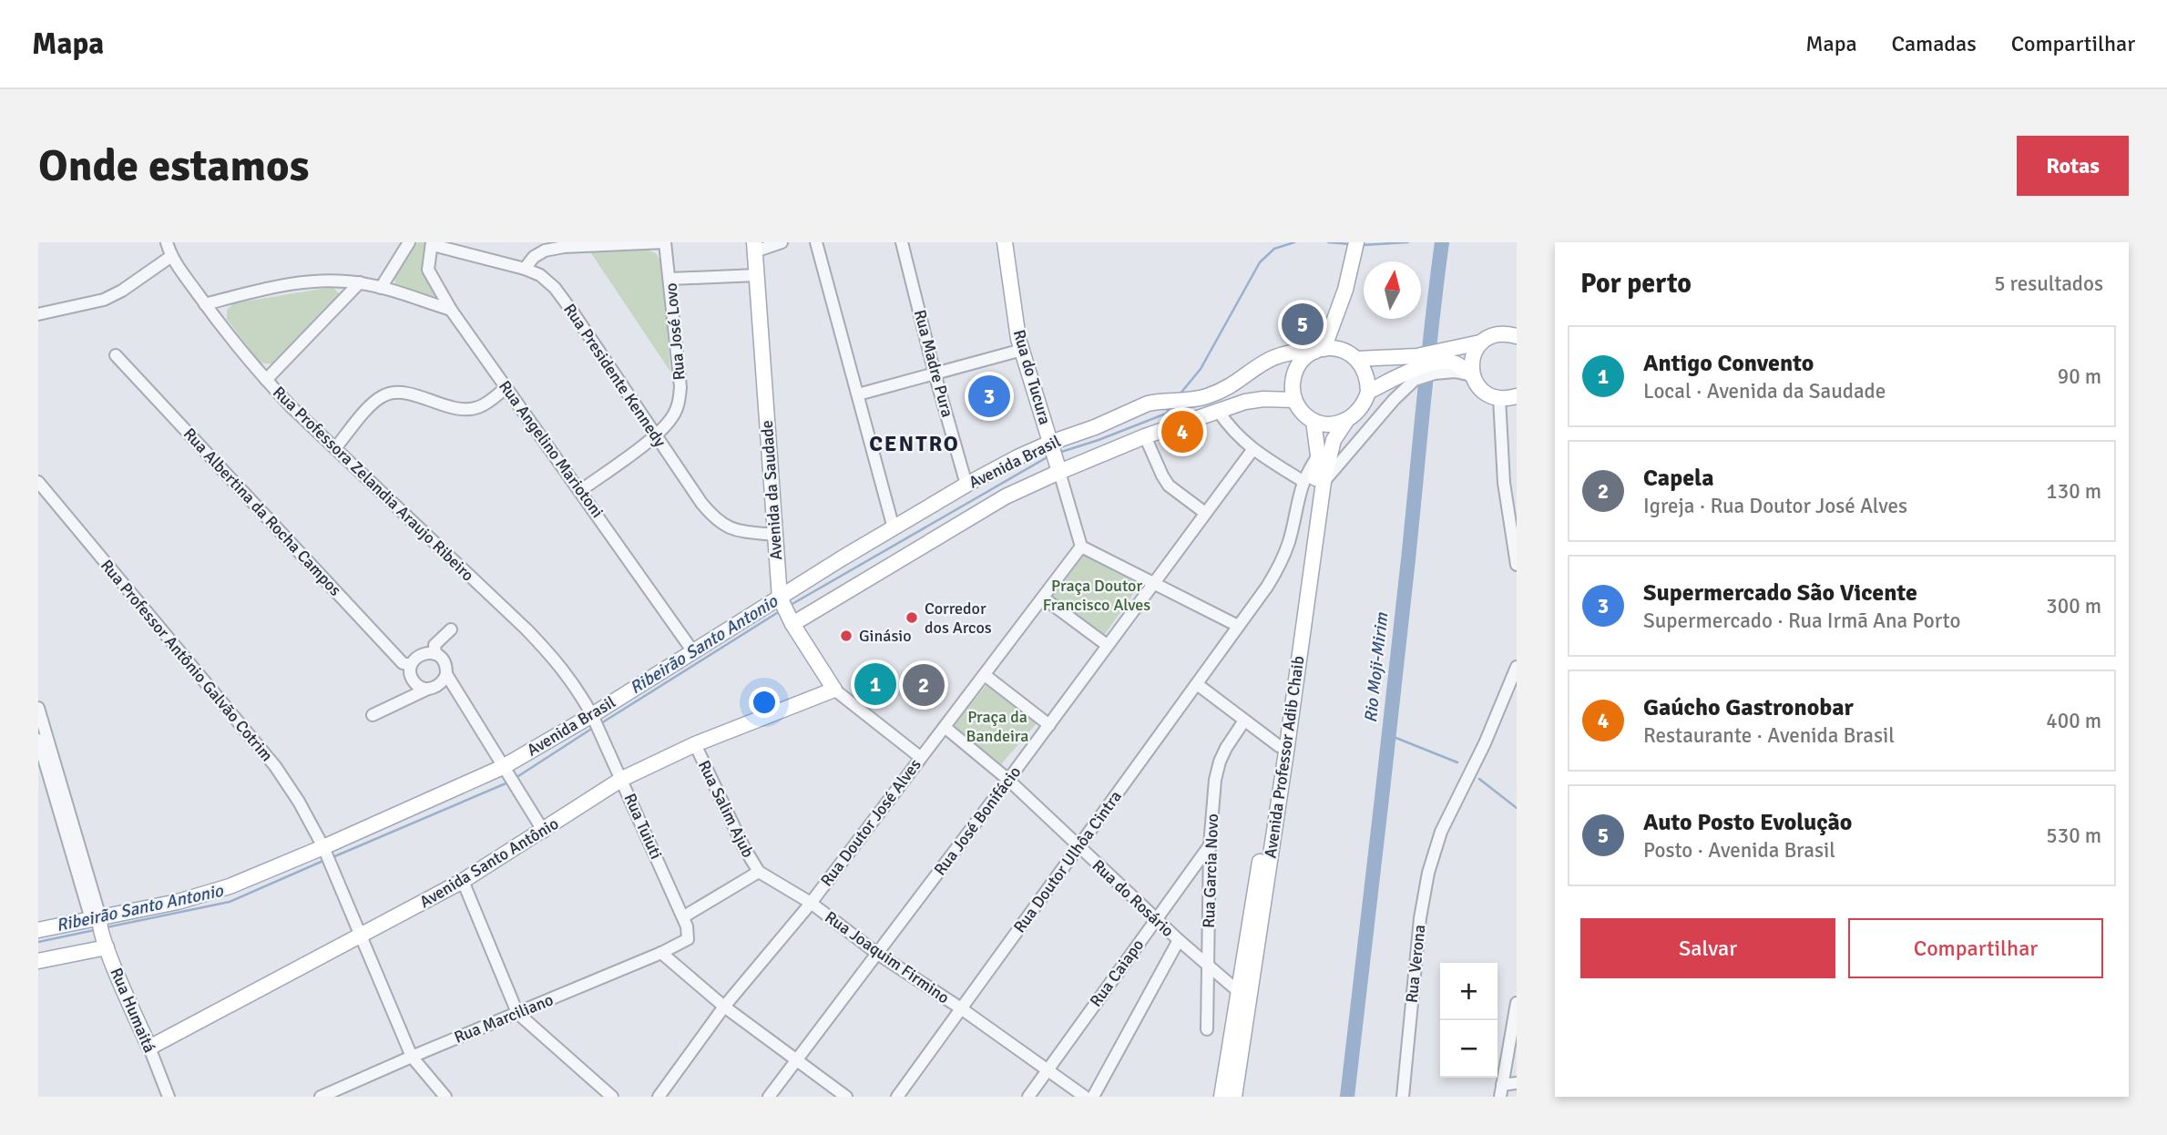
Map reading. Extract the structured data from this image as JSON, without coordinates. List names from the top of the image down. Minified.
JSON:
{"streets":{"main road":["Rua do Tucura","Avenida Brasil","Avenida da Saudade","Avenida Professor Adib Chaib","Avenida Santo Antônio","Rua Humaitá"],"street":["Rua José Lovo","Rua Madre Pura","Rua Presidente Kennedy","Rua Angelino Mariotoni","Rua Professora Zelandia Araujo Ribeiro","Rua Albertina da Rocha Campos","Rua Professor Antônio Galvão Cotrim","Rua Salim Ajub","Rua José Bonifácio","Rua Doutor José Alves","Rua Tuiuti","Rua Doutor Ulhôa Cintra","Rua Garcia Novo","Rua do Rosário","Rua Joaquim Firmino","Rua Verona","Rua Caiapo","Rua Marciliano"]},"crossings":[["Rua José Lovo","Rua Presidente Kennedy"],["Rua José Lovo","Rua Angelino Mariotoni"],["Rua Madre Pura","Avenida Brasil"],["Rua Presidente Kennedy","Rua Angelino Mariotoni"],["Rua Presidente Kennedy","Avenida da Saudade"],["Rua do Tucura","Avenida Brasil"],["Rua do Tucura","Rua Doutor José Alves"],["Rua Angelino Mariotoni","Avenida Brasil"],["Avenida Brasil","Rua Professora Zelandia Araujo Ribeiro"],["Avenida Brasil","Avenida da Saudade"],["Avenida Brasil","Rua Professor Antônio Galvão Cotrim"],["Avenida Brasil","Avenida Professor Adib Chaib"],["Avenida Brasil","Rua Tuiuti"],["Avenida Brasil","Rua Humaitá"],["Rua Professora Zelandia Araujo Ribeiro","Rua Tuiuti"],["Avenida da Saudade","Rua Doutor José Alves"],["Avenida da Saudade","Avenida Santo Antônio"],["Rua Professor Antônio Galvão Cotrim","Avenida Santo Antônio"],["Rua Professor Antônio Galvão Cotrim","Rua Marciliano"],["Avenida Professor Adib Chaib","Rua Doutor Ulhôa Cintra"],["Avenida Professor Adib Chaib","Rua do Rosário"],["Rua Salim Ajub","Avenida Santo Antônio"],["Rua Salim Ajub","Rua Joaquim Firmino"],["Rua José Bonifácio","Rua do Rosário"],["Rua José Bonifácio","Rua Joaquim Firmino"],["Rua Doutor José Alves","Rua do Rosário"],["Rua Doutor José Alves","Rua Joaquim Firmino"],["Rua Tuiuti","Avenida Santo Antônio"],["Rua Tuiuti","Rua Marciliano"],["Rua Doutor Ulhôa Cintra","Rua do Rosário"],["Rua Doutor Ulhôa Cintra","Rua Joaquim Firmino"],["Avenida Santo Antônio","Rua Humaitá"],["Rua Garcia Novo","Rua do Rosário"],["Rua Garcia Novo","Rua Caiapo"],["Rua do Rosário","Rua Caiapo"],["Rua Joaquim Firmino","Rua Caiapo"]],"districts":["CENTRO"],"water":["Ribeirão Santo Antonio","Rio Moji-Mirim"],"parks":["Praça Doutor Francisco Alves","Praça da Bandeira"],"places":["Corredor dos Arcos","Ginásio"],"north":"top","page":{"header":"Mapa","nav":["Mapa","Camadas","Compartilhar"],"buttons":["Rotas",["Salvar","Compartilhar"]],"title":"Onde estamos","heading":["Por perto","5 resultados"],"pins":["5","3","4","1","2"],"list":[{"mark":"1","name":"Antigo Convento","note":"Local · Avenida da Saudade","value":"90 m"},{"mark":"2","name":"Capela","note":"Igreja · Rua Doutor José Alves","value":"130 m"},{"mark":"3","name":"Supermercado São Vicente","note":"Supermercado · Rua Irmã Ana Porto","value":"300 m"},{"mark":"4","name":"Gaúcho Gastronobar","note":"Restaurante · Avenida Brasil","value":"400 m"},{"mark":"5","name":"Auto Posto Evolução","note":"Posto · Avenida Brasil","value":"530 m"}],"map_buttons":["+","−"]}}
